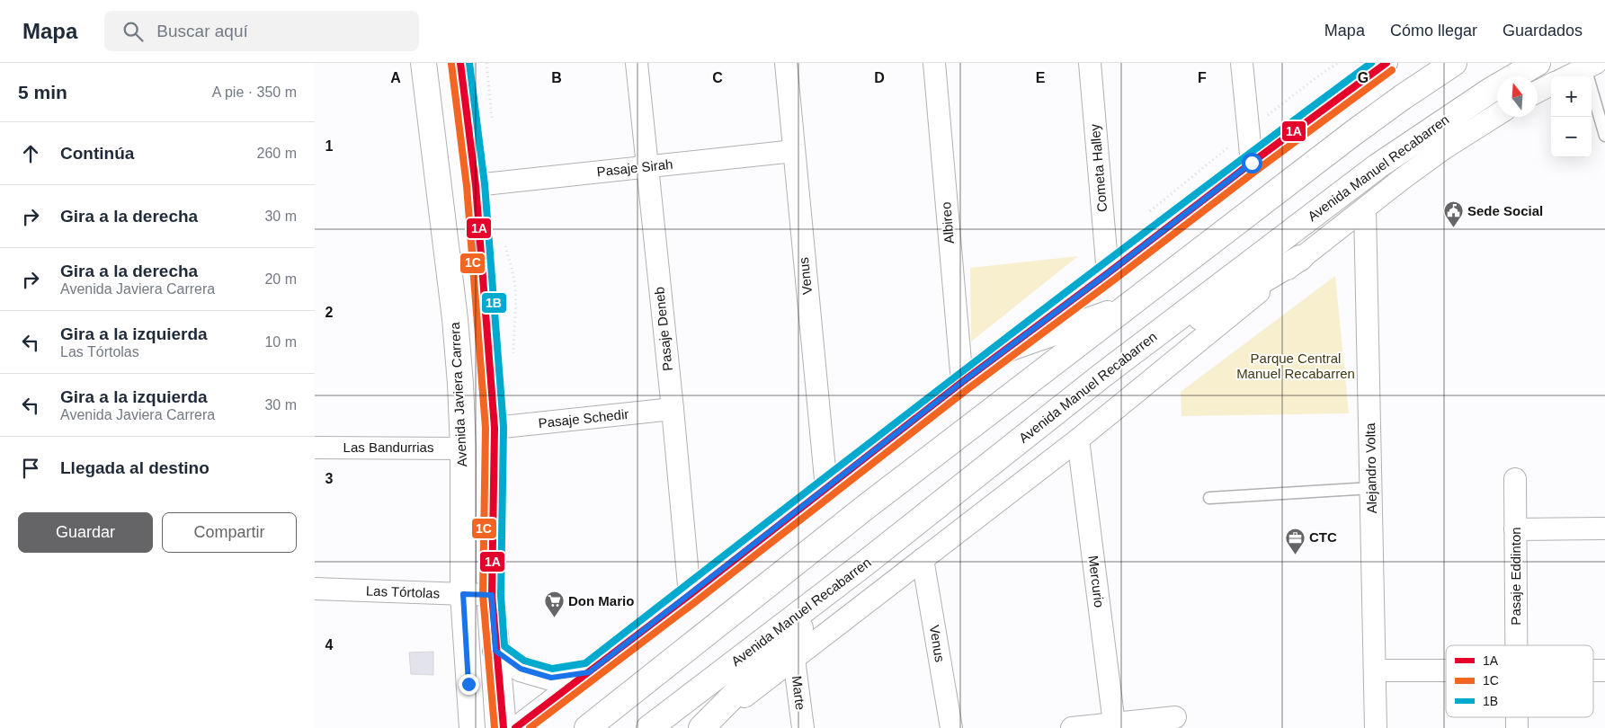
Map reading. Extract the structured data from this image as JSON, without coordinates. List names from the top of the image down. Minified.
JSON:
{"streets":{"main road":["Avenida Manuel Recabarren","Avenida Javiera Carrera"],"street":["Pasaje Sirah","Cometa Halley","Albireo","Venus","Pasaje Deneb","Pasaje Schedir","Las Bandurrias","Alejandro Volta","Pasaje Eddinton","Mercurio","Las Tórtolas","Marte"]},"crossings":[["Pasaje Sirah","Venus"],["Pasaje Sirah","Pasaje Deneb"],["Avenida Manuel Recabarren","Venus"],["Avenida Manuel Recabarren","Alejandro Volta"],["Avenida Manuel Recabarren","Mercurio"],["Avenida Manuel Recabarren","Marte"],["Pasaje Deneb","Pasaje Schedir"],["Avenida Javiera Carrera","Las Bandurrias"],["Avenida Javiera Carrera","Las Tórtolas"]],"parks":["Parque Central Manuel Recabarren"],"places":{"public building":["Sede Social"],"office":["CTC"],"supermarket":["Don Mario"]},"lines":["transit line 1A","transit line 1B","transit line 1C"],"legend":["1A","1C","1B"],"north":"top","page":{"header":"Mapa","search":"Buscar aquí","nav":["Mapa","Cómo llegar","Guardados"],"heading":["5 min","A pie · 350 m"],"map_buttons":["+","−"],"list":[["Continúa","260 m"],["Gira a la derecha","30 m"],["Gira a la derecha","Avenida Javiera Carrera","20 m"],["Gira a la izquierda","Las Tórtolas","10 m"],["Gira a la izquierda","Avenida Javiera Carrera","30 m"],"Llegada al destino"],"buttons":["Guardar","Compartir"]},"grid":{"columns":["A","B","C","D","E","F","G"],"rows":["1","2","3","4"]}}
